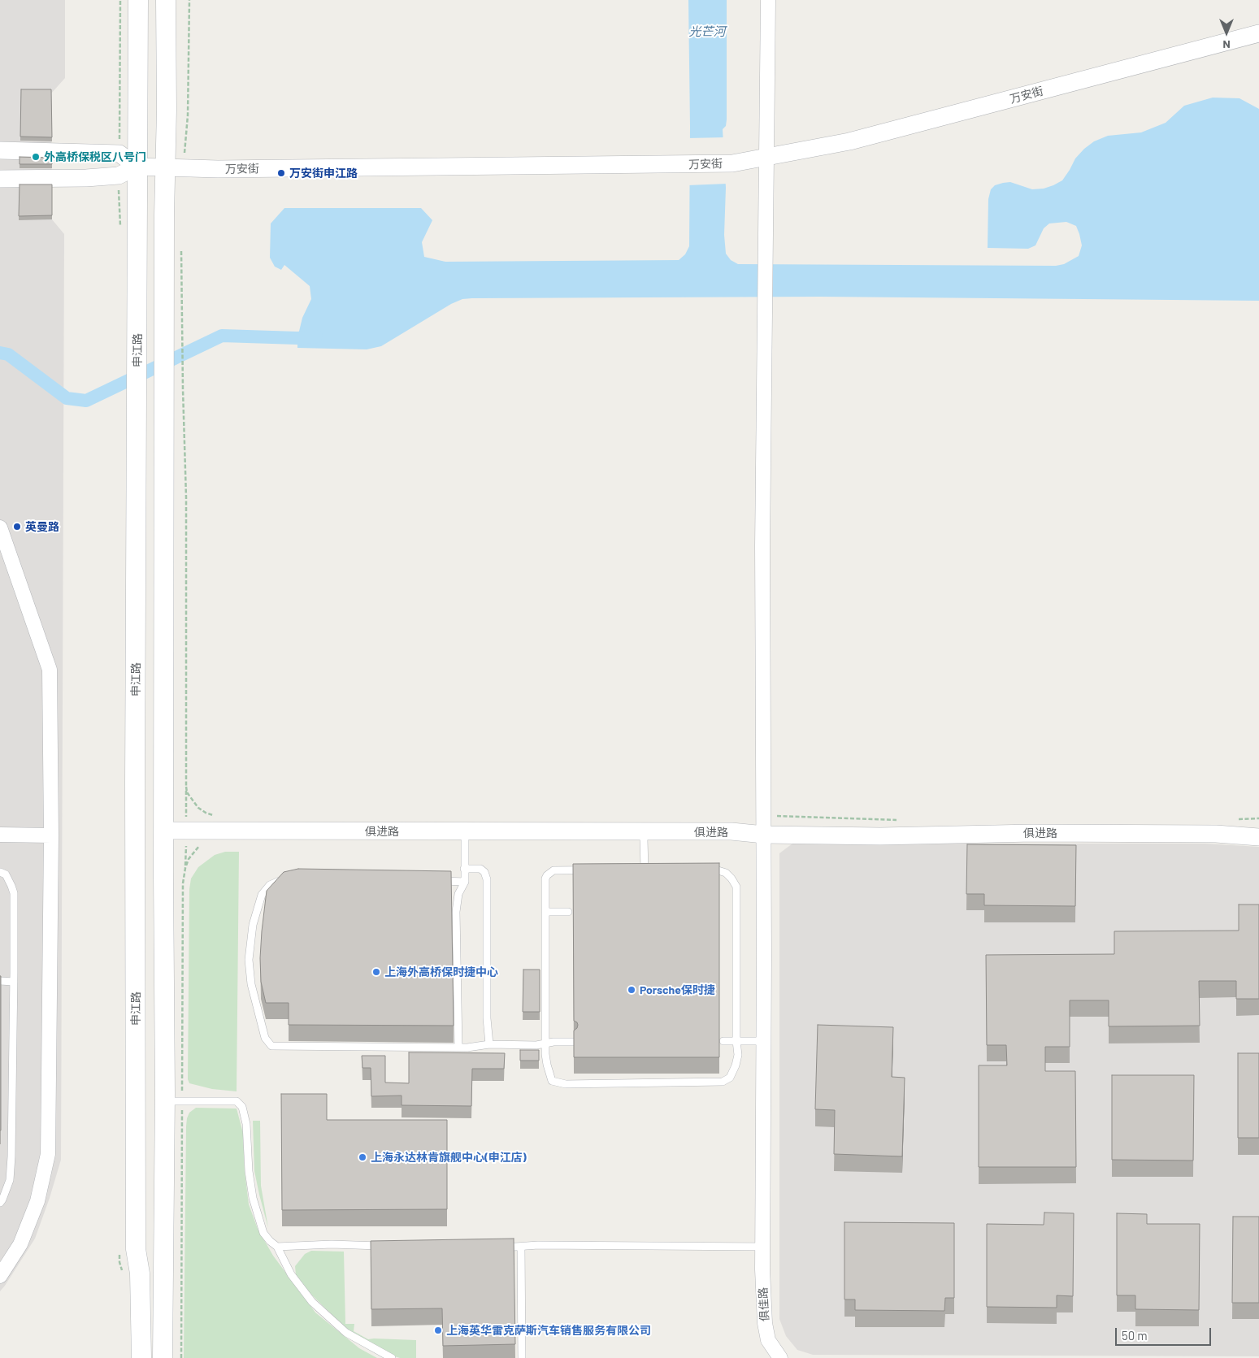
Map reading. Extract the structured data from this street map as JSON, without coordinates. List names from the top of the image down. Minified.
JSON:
{"streets":{"main road":["申江路"],"street":["万安街","俱进路","俱佳路"]},"crossings":[["万安街","申江路"],["万安街","俱佳路"],["俱进路","俱佳路"]],"water":["光芒河"],"places":["外高桥保税区八号门","万安街申江路","英曼路","上海外高桥保时捷中心","Porsche保时捷","上海永达林肯旗舰中心(申江店)","上海英华雷克萨斯汽车销售服务有限公司"],"scale_bar":"50 m","north":"bottom"}
